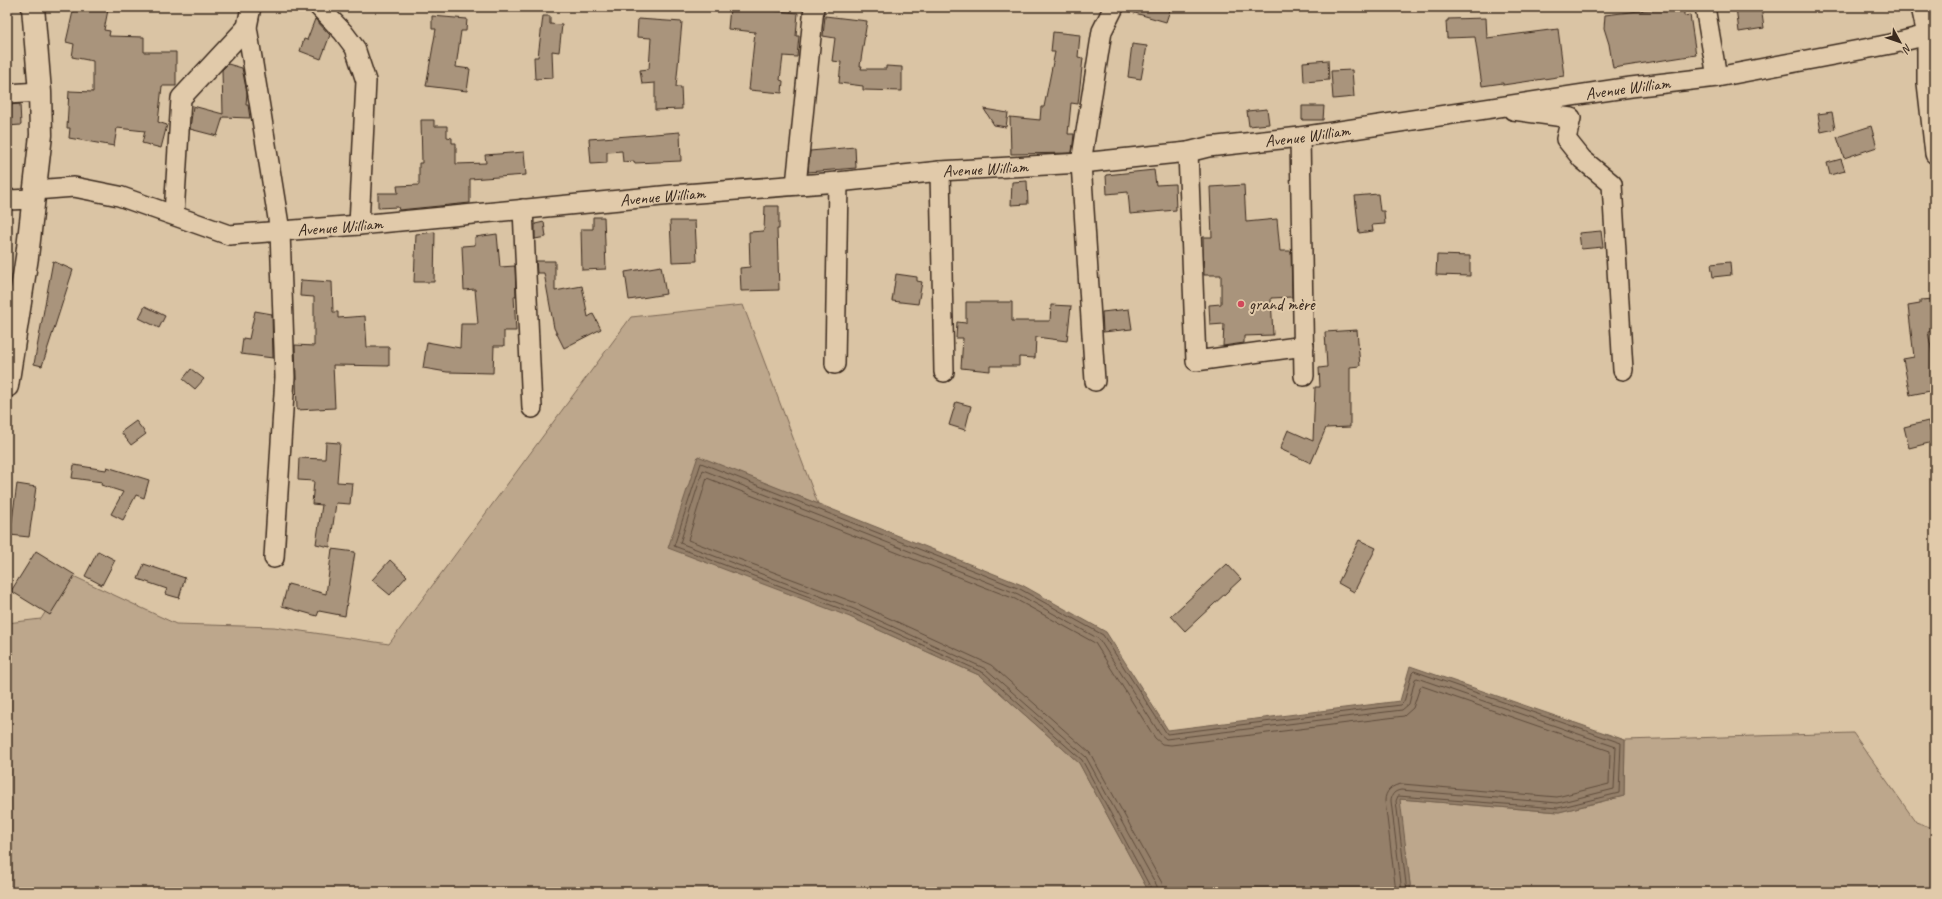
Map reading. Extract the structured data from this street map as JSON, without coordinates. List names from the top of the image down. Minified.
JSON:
{"streets":{"street":["Avenue William"]},"places":["grand mère"],"north":"bottom right"}
